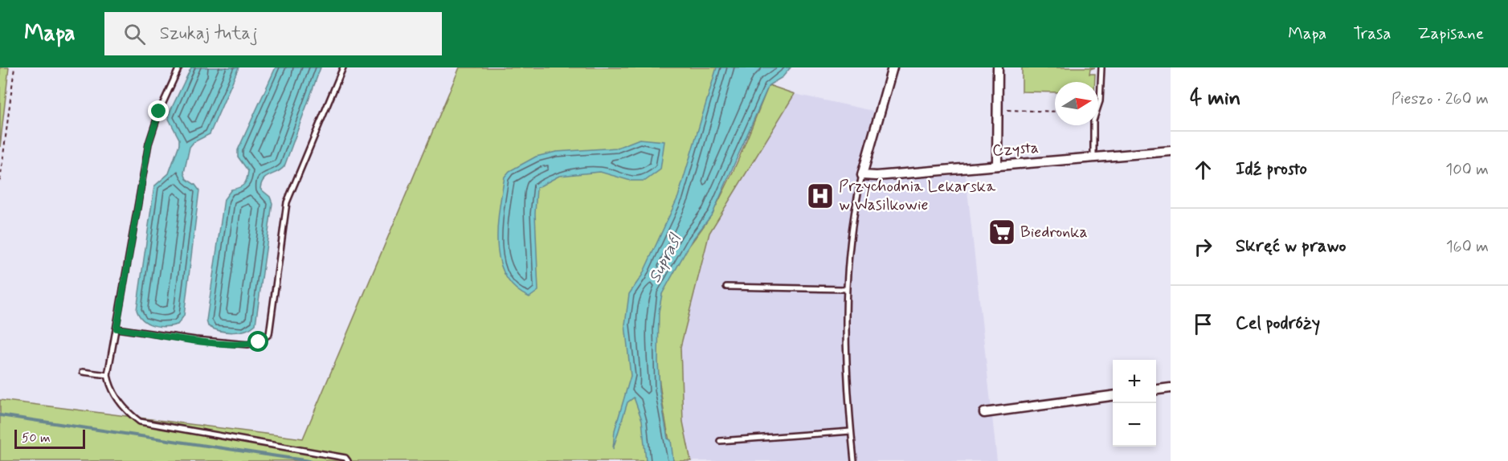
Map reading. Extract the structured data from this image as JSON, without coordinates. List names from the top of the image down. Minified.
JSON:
{"streets":{"street":["Czysta"]},"water":["Supraśl"],"places":{"hospital":["Przychodnia Lekarska w Wasilkowie"],"supermarket":["Biedronka"]},"scale_bar":"50 m","north":"right","page":{"header":"Mapa","search":"Szukaj tutaj","nav":["Mapa","Trasa","Zapisane"],"heading":["4 min","Pieszo · 260 m"],"list":[["Idź prosto","100 m"],["Skręć w prawo","160 m"],"Cel podróży"],"map_buttons":["+","−"],"scale":"50 m"}}
